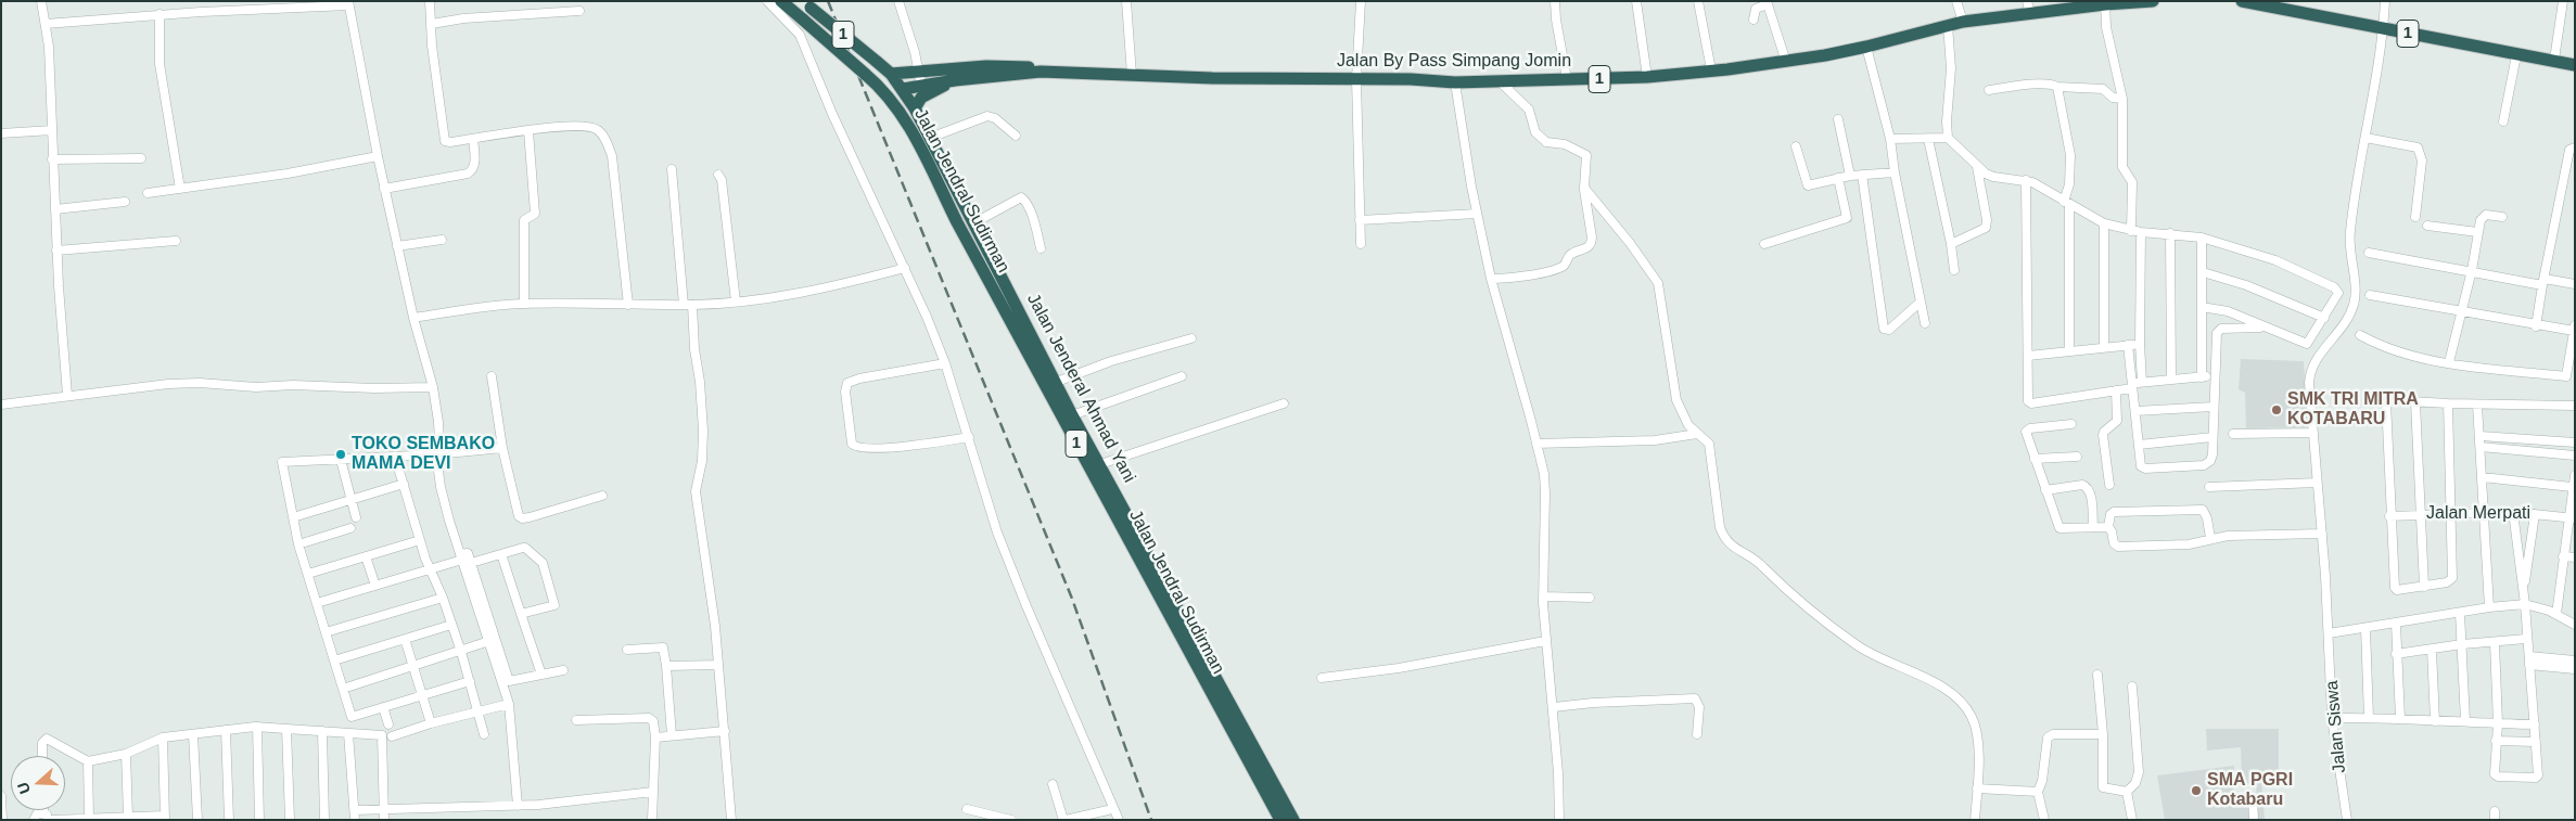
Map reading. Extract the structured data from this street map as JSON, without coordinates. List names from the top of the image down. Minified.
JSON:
{"streets":{"highway":["1","Jalan By Pass Simpang Jomin","Jalan Jendral Sudirman","Jalan Jenderal Ahmad Yani"],"street":["Jalan Merpati","Jalan Siswa"]},"crossings":[["1","Jalan Siswa"],["Jalan By Pass Simpang Jomin","Jalan Jenderal Ahmad Yani"]],"places":["SMK TRI MITRA KOTABARU","TOKO SEMBAKO MAMA DEVI","SMA PGRI Kotabaru"],"north":"left"}
